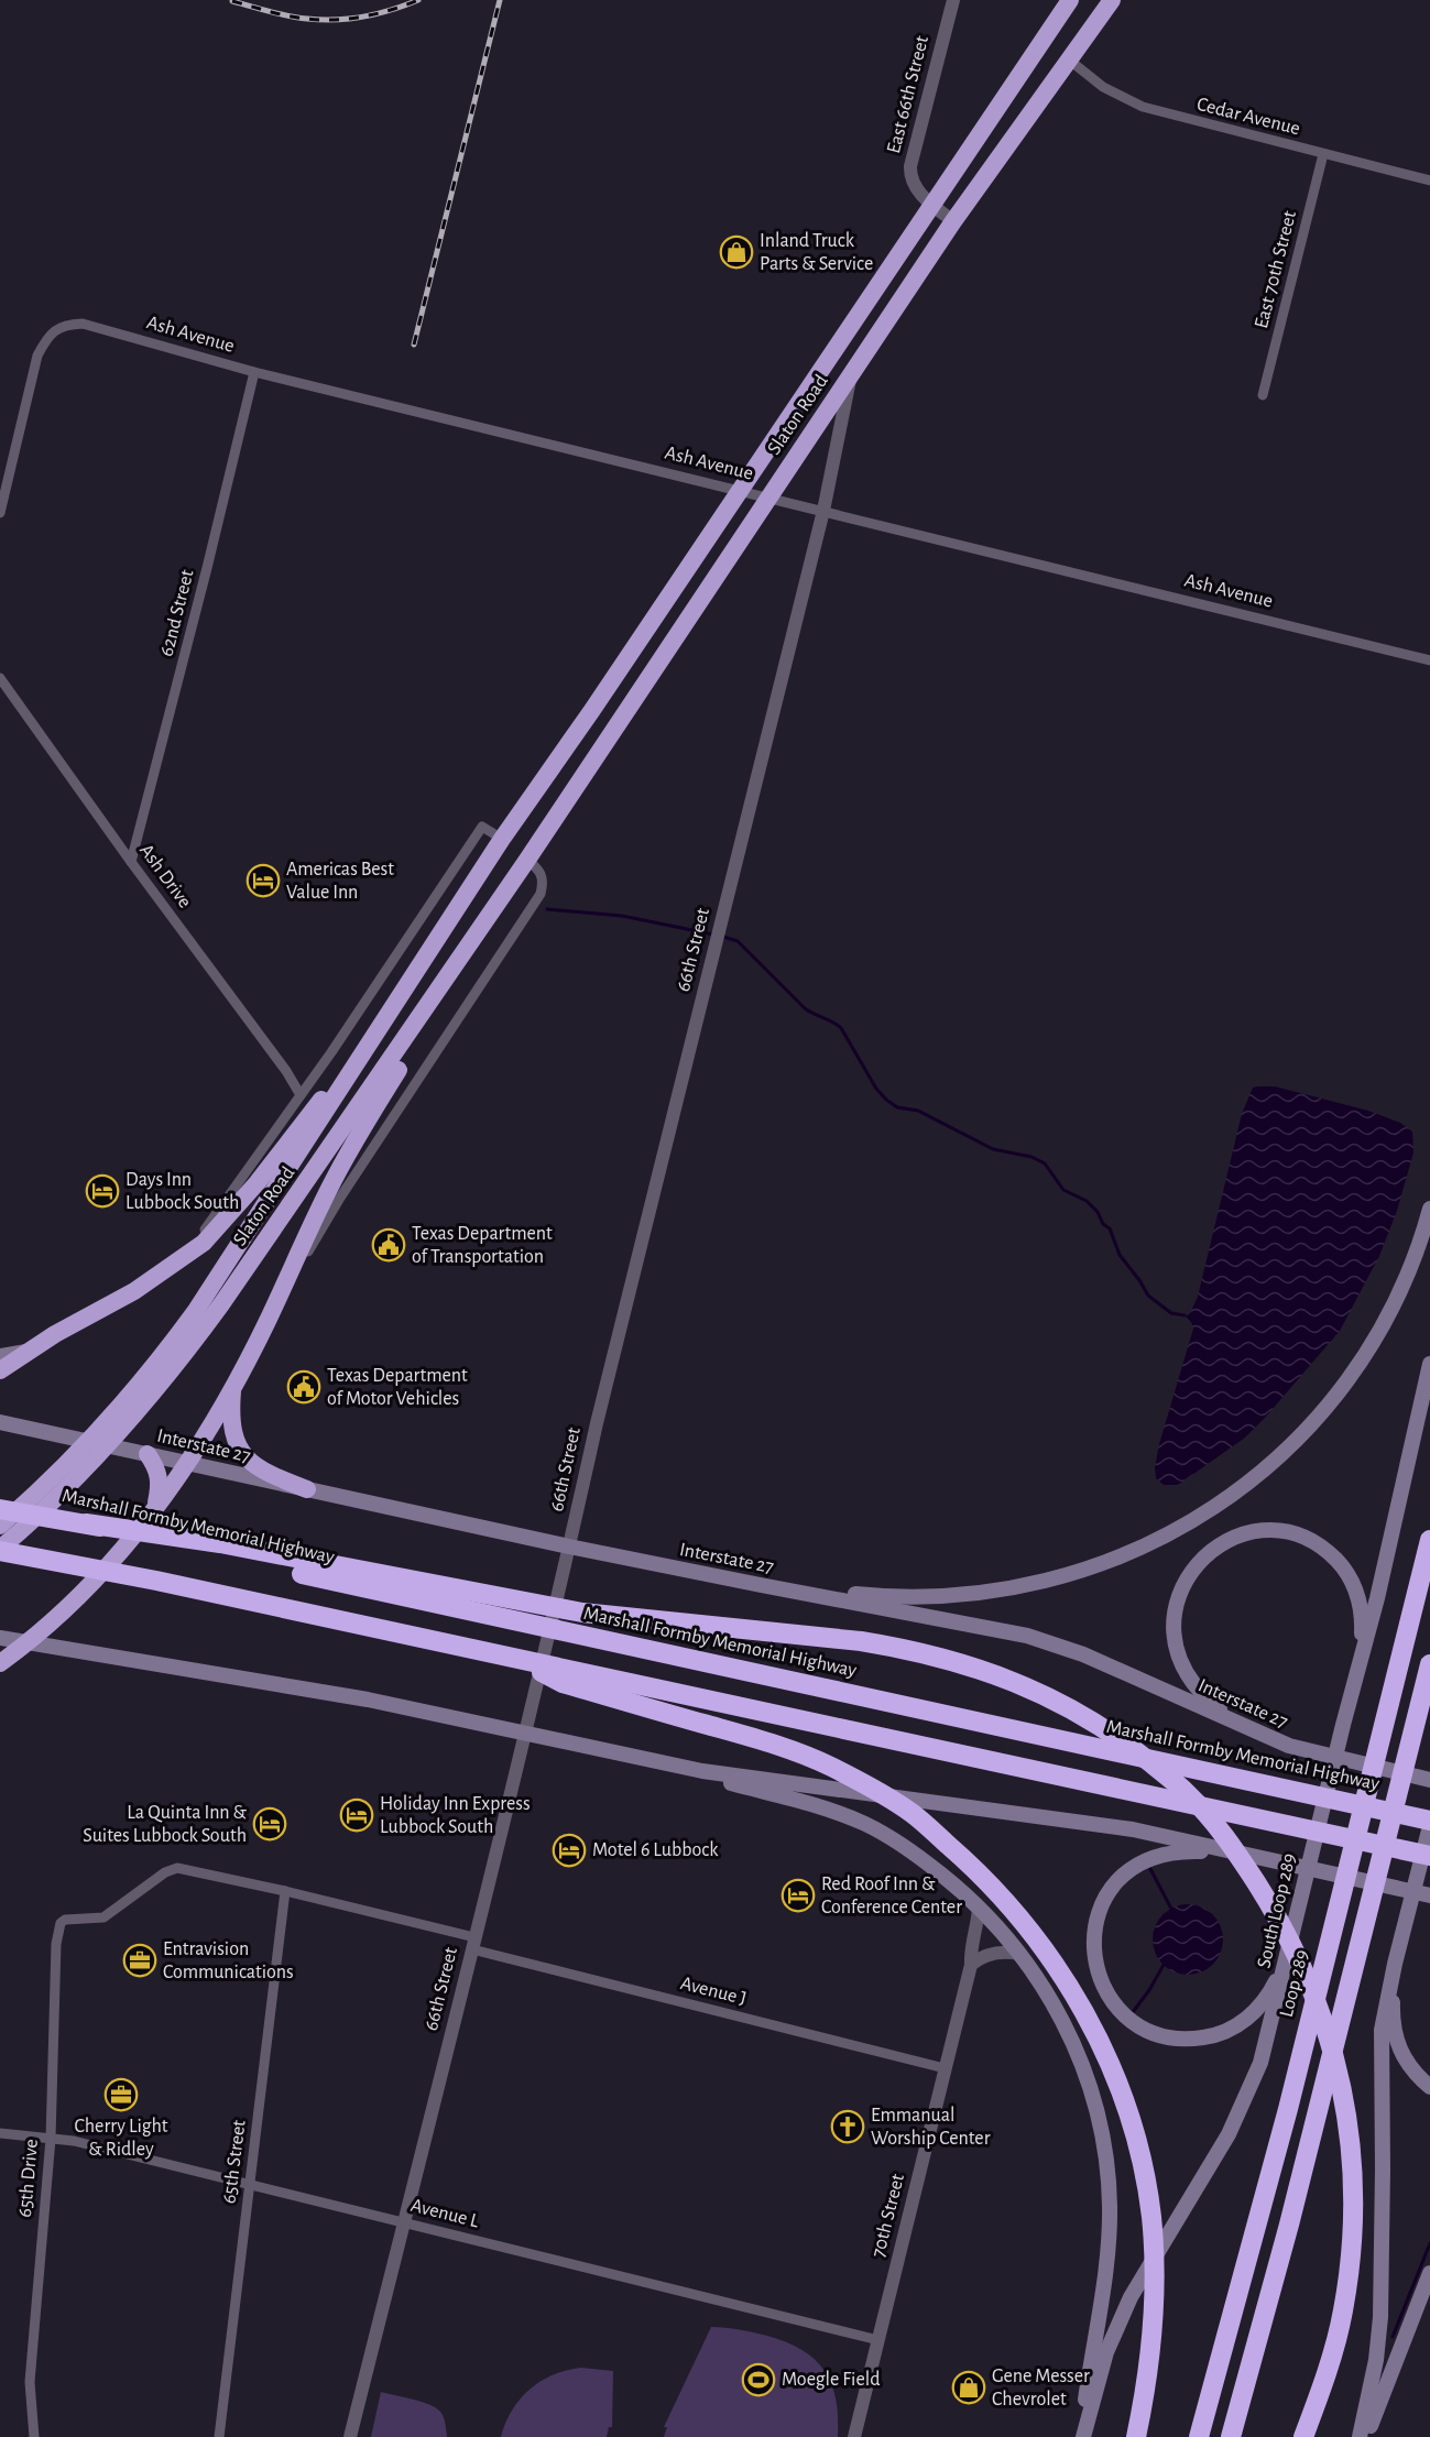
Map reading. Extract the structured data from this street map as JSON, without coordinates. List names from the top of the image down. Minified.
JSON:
{"streets":{"highway":["Slaton Road","Marshall Formby Memorial Highway","Loop 289"],"main road":["Interstate 27","South Loop 289"],"street":["East 66th Street","Cedar Avenue","East 70th Street","Ash Avenue","62nd Street","Ash Drive","66th Street","Avenue J","65th Street","65th Drive","Avenue L","70th Street"]},"crossings":[["East 66th Street","Slaton Road"],["Cedar Avenue","East 70th Street"],["Cedar Avenue","Slaton Road"],["Ash Avenue","Slaton Road"],["Ash Avenue","62nd Street"],["Ash Avenue","66th Street"],["Slaton Road","Ash Drive"],["62nd Street","Ash Drive"],["66th Street","Interstate 27"],["66th Street","Avenue J"],["66th Street","Avenue L"],["Avenue J","65th Street"],["Avenue J","65th Drive"],["Avenue J","70th Street"],["65th Street","Avenue L"],["65th Drive","Avenue L"],["Avenue L","70th Street"]],"places":{"shop":["Inland Truck Parts & Service","Gene Messer Chevrolet"],"hotel":["Americas Best Value Inn","Days Inn Lubbock South","Holiday Inn Express Lubbock South","La Quinta Inn & Suites Lubbock South","Motel 6 Lubbock","Red Roof Inn & Conference Center"],"public building":["Texas Department of Transportation","Texas Department of Motor Vehicles"],"office":["Entravision Communications","Cherry Light & Ridley"],"church":["Emmanual Worship Center"],"sports":["Moegle Field"]}}
